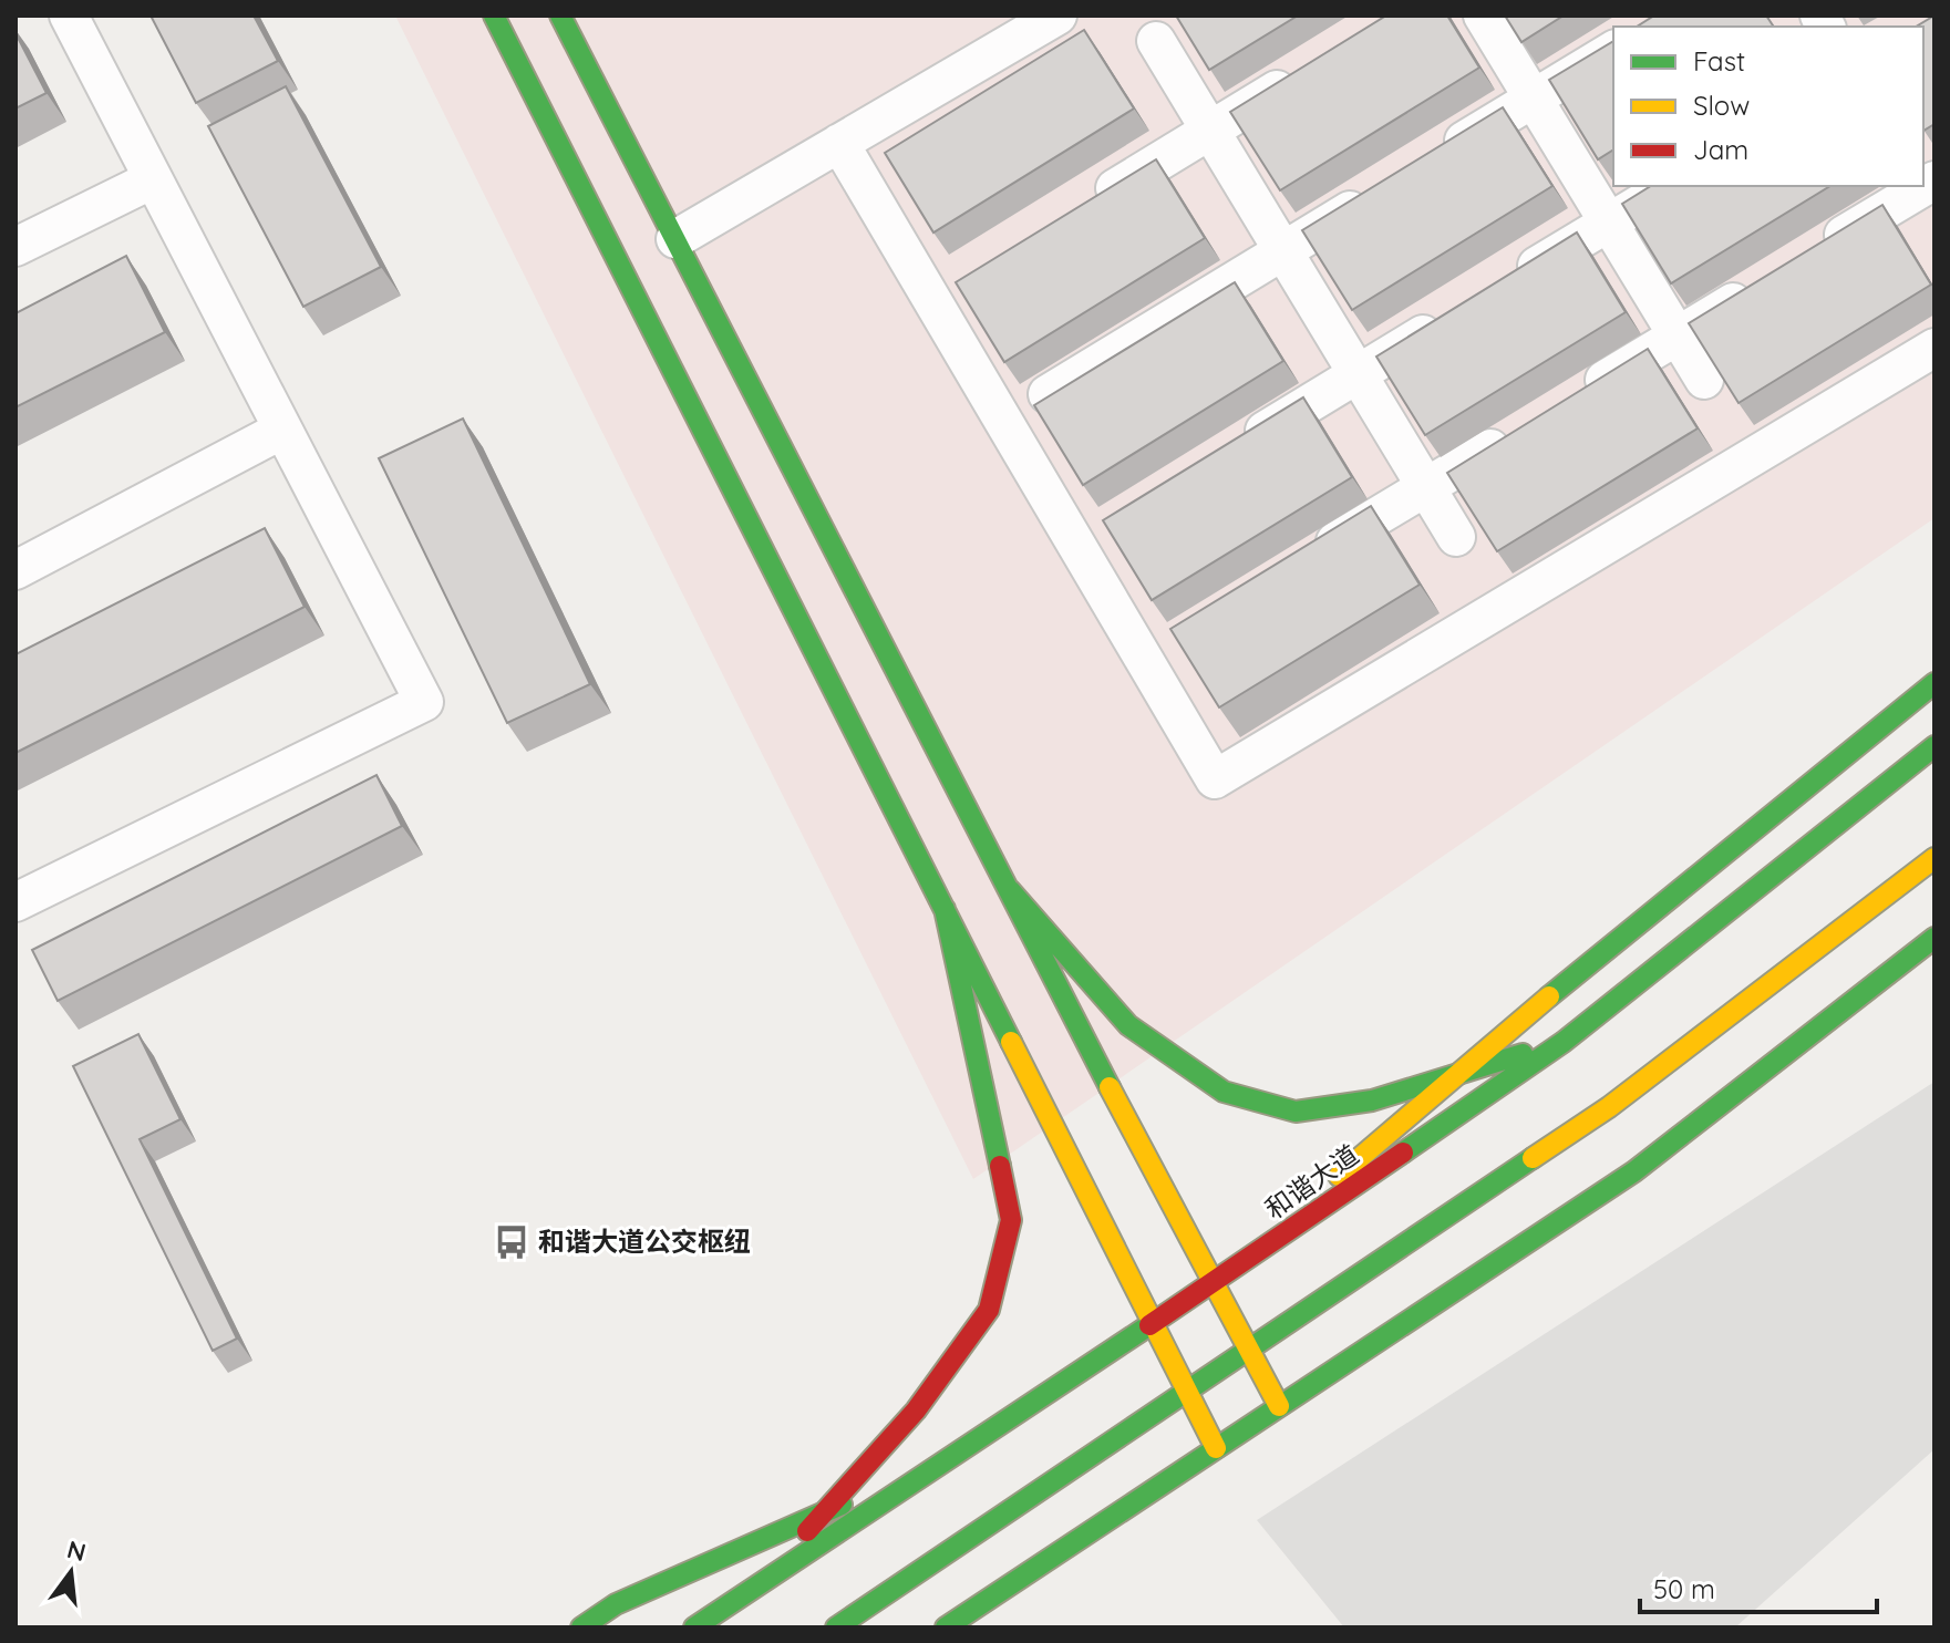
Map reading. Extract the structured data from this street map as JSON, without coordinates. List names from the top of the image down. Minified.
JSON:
{"streets":{"main road":["和谐大道"]},"places":{"bus stop":["和谐大道公交枢纽"]},"legend":["Fast","Slow","Jam"],"scale_bar":"50 m","north":"top"}
